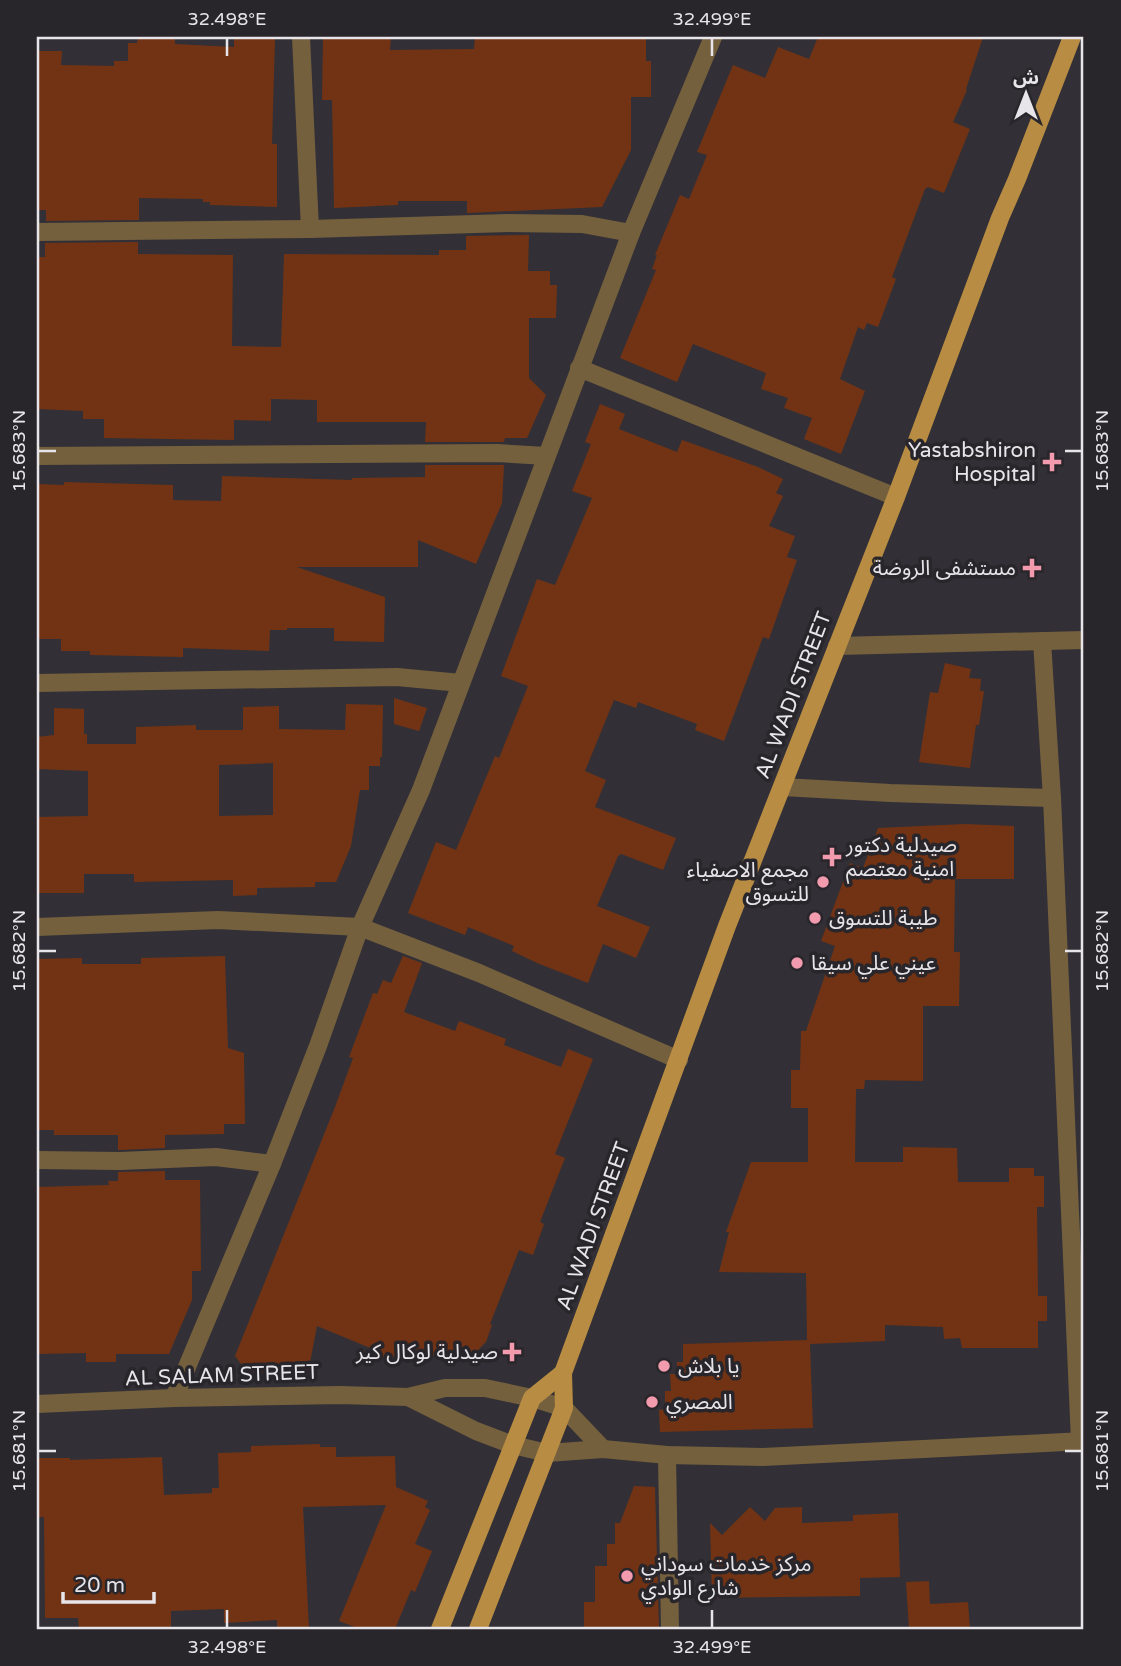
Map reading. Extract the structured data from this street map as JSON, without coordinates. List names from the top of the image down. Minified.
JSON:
{"streets":{"main road":["AL WADI STREET"],"street":["AL SALAM STREET"]},"crossings":[["AL WADI STREET","AL SALAM STREET"]],"places":{"health":["Yastabshiron Hospital","مستشفى الروضة","صيدلية دكتور امنية معتصم","صيدلية لوكال كير"],"other":["مجمع الاصفياء للتسوق","طيبة للتسوق","عيني علي سيقا","يا بلاش","المصري","مركز خدمات سوداني شارع الوادي"]},"scale_bar":"20 m","north":"top","coordinates":["32.498°E","32.499°E","15.683°N","15.682°N","15.681°N"]}
